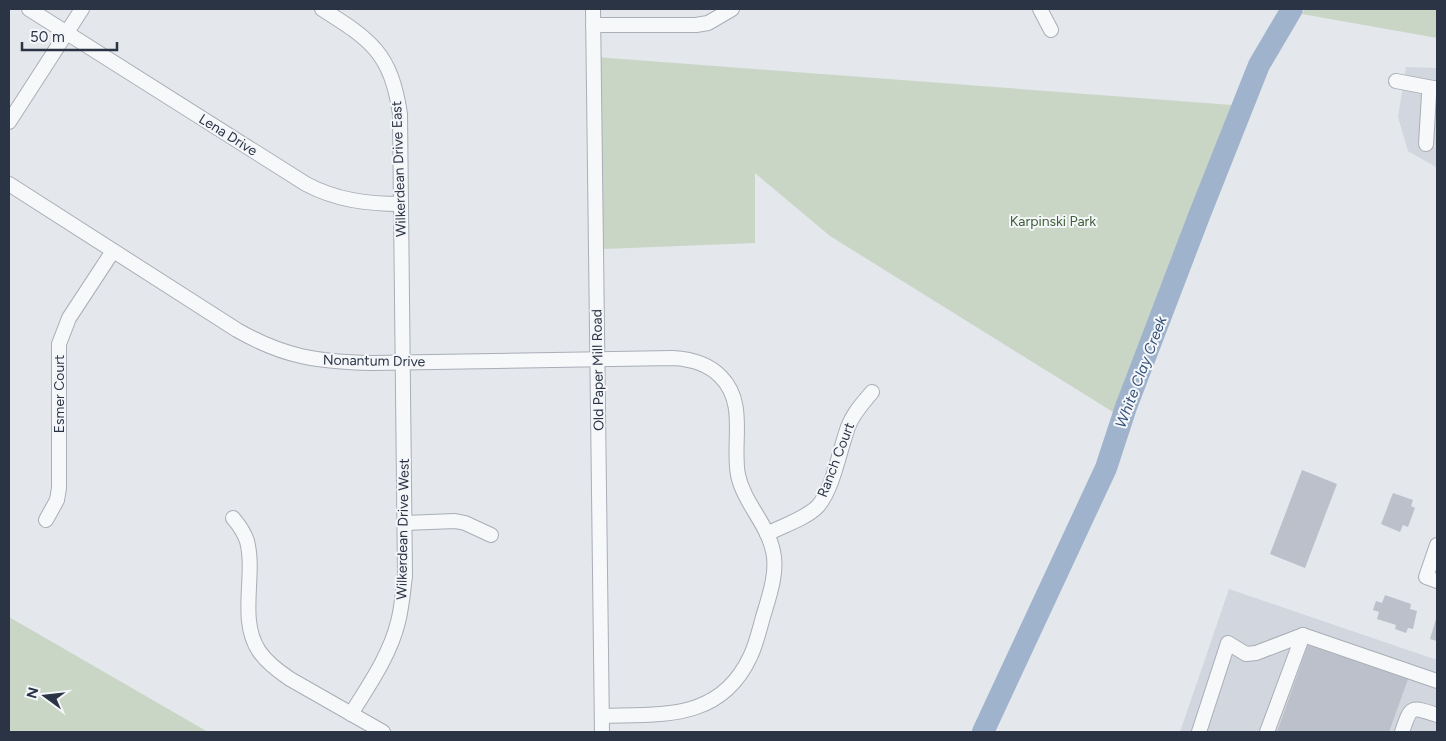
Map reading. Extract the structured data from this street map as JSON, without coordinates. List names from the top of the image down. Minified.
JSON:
{"streets":{"street":["Lena Drive","Wilkerdean Drive East","Nonantum Drive","Old Paper Mill Road","Esmer Court","Ranch Court","Wilkerdean Drive West"]},"crossings":[["Lena Drive","Wilkerdean Drive East"],["Wilkerdean Drive East","Nonantum Drive"],["Wilkerdean Drive East","Wilkerdean Drive West"],["Nonantum Drive","Old Paper Mill Road"],["Nonantum Drive","Esmer Court"],["Nonantum Drive","Ranch Court"],["Nonantum Drive","Wilkerdean Drive West"]],"water":["White Clay Creek"],"parks":["Karpinski Park"],"scale_bar":"50 m","north":"left"}
